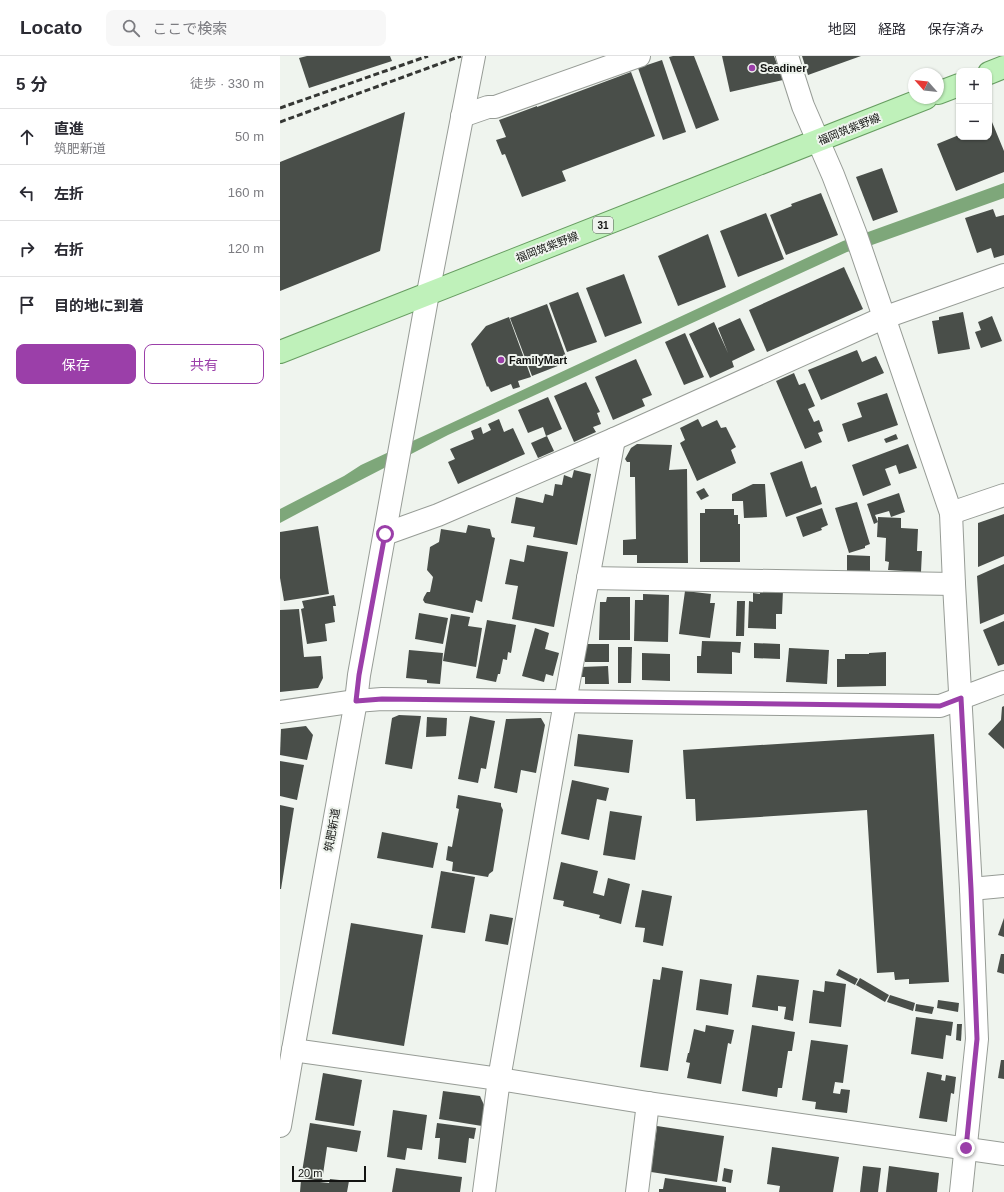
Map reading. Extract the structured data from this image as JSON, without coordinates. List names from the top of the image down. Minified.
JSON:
{"streets":{"main road":["福岡筑紫野線","31"],"street":["筑肥新道"]},"crossings":[["福岡筑紫野線","筑肥新道"]],"places":["Seadiner","FamilyMart"],"scale_bar":"20 m","north":"top left","page":{"header":"Locato","search":"ここで検索","nav":["地図","経路","保存済み"],"heading":["5 分","徒歩 · 330 m"],"map_buttons":["+","−"],"list":[["直進","筑肥新道","50 m"],["左折","160 m"],["右折","120 m"],"目的地に到着"],"buttons":["保存","共有"],"scale":"20 m"}}
